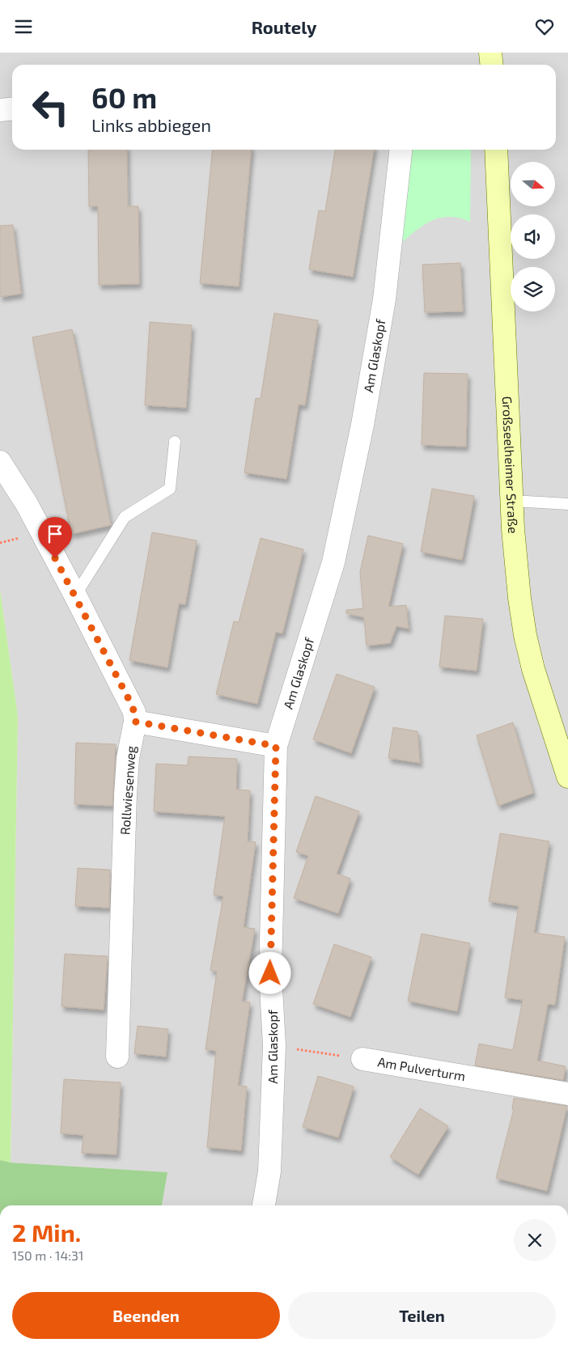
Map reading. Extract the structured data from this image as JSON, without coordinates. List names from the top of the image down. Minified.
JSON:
{"streets":{"main road":["Großseelheimer Straße"],"street":["Am Glaskopf","Rollwiesenweg","Am Pulverturm"]},"crossings":[["Am Glaskopf","Am Pulverturm"]],"north":"right","page":{"header":"Routely","turn":["60 m","Links abbiegen"],"heading":["2 Min.","150 m · 14:31"],"buttons":["Beenden","Teilen"]}}
